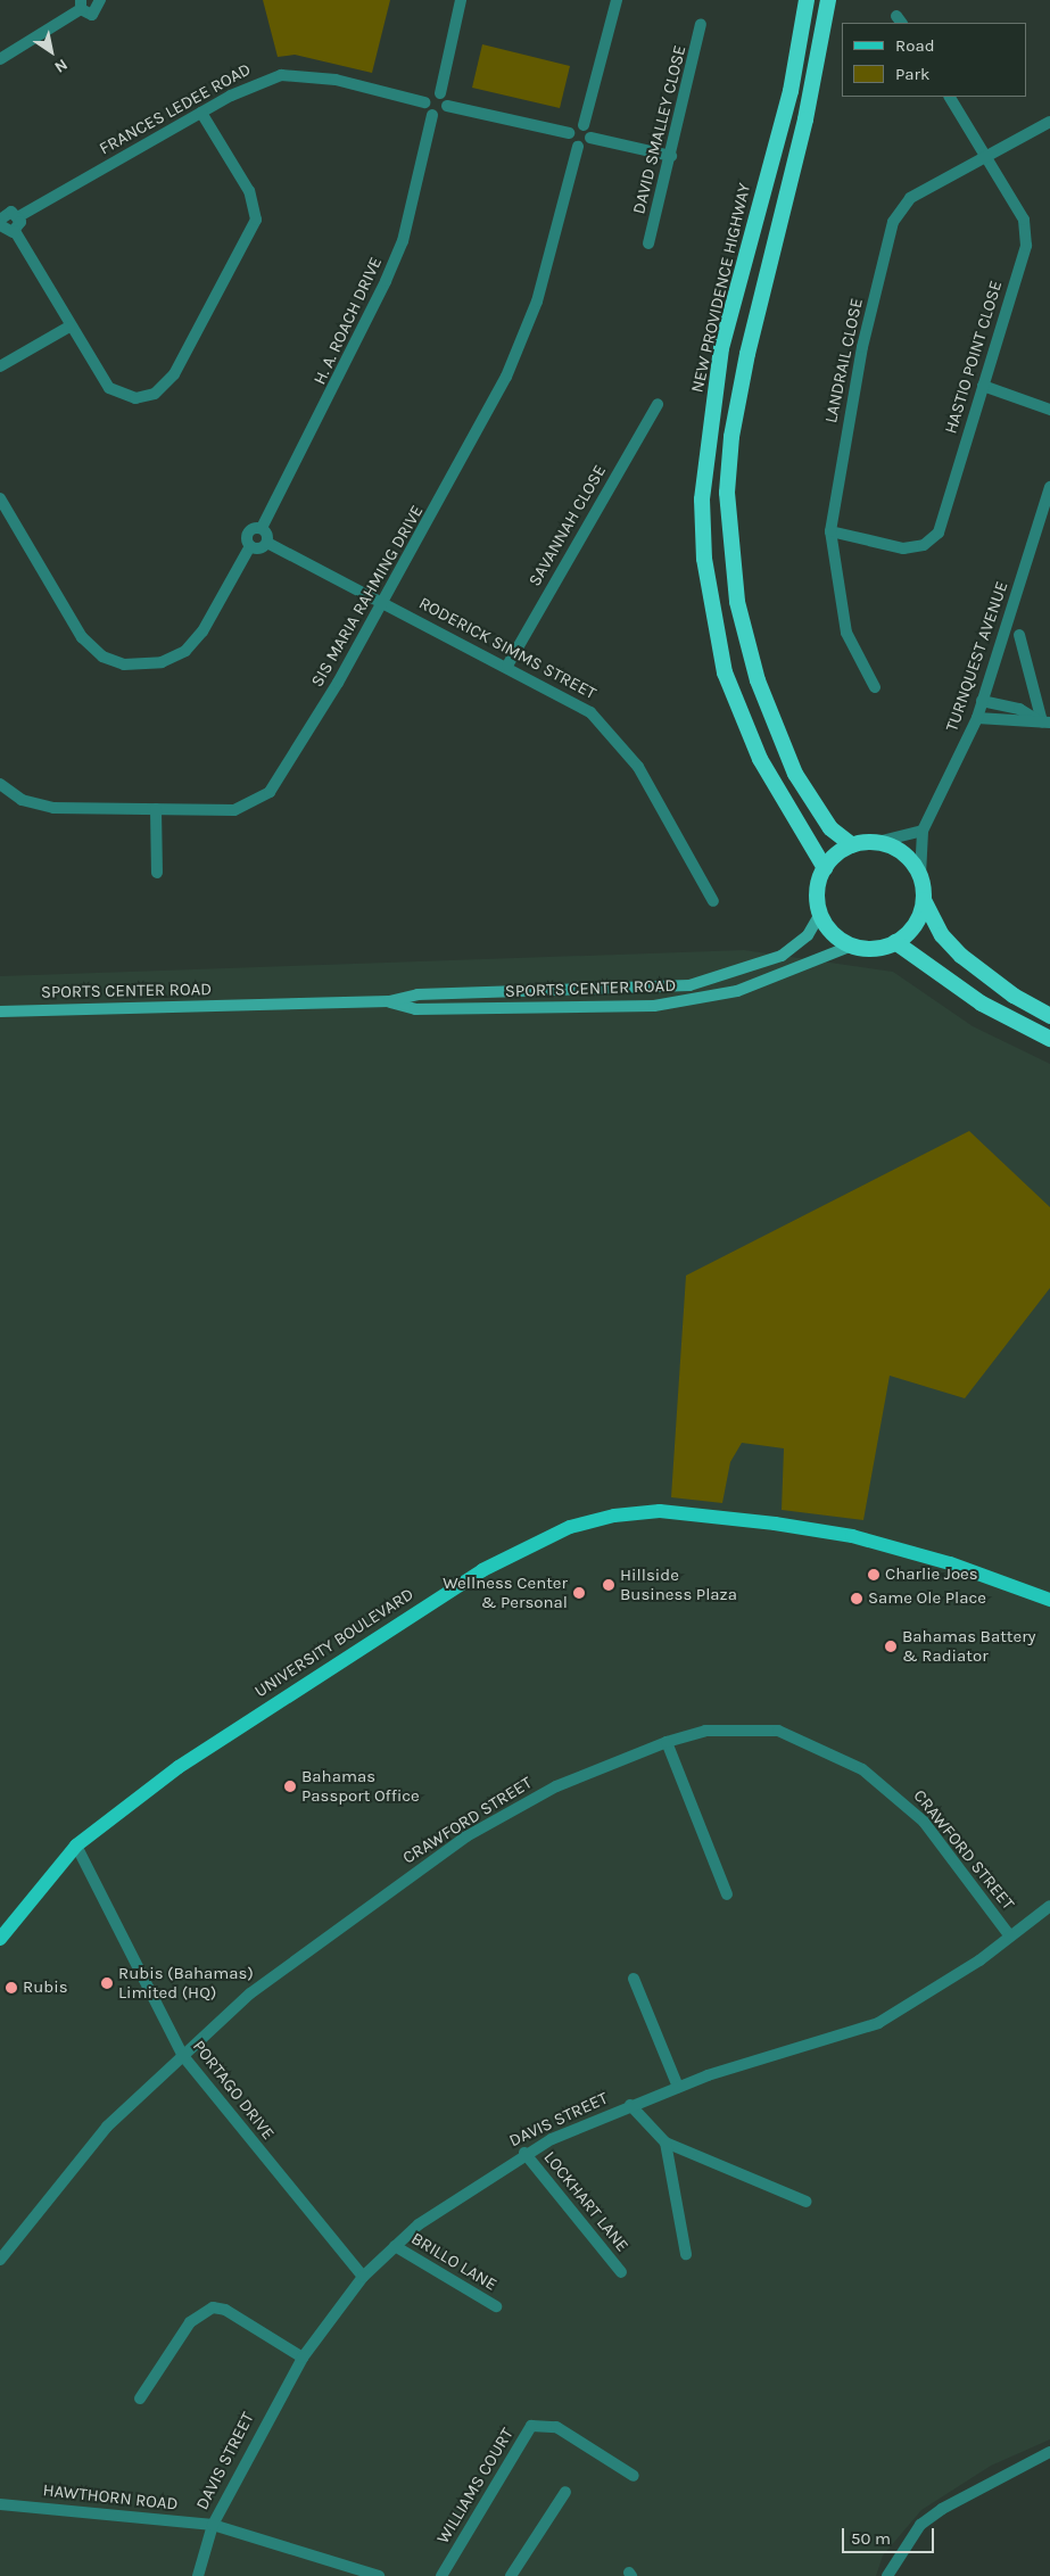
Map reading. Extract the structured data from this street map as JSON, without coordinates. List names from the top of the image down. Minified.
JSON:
{"streets":{"highway":["NEW PROVIDENCE HIGHWAY"],"main road":["SPORTS CENTER ROAD","UNIVERSITY BOULEVARD"],"street":["FRANCES LEDEE ROAD","DAVID SMALLEY CLOSE","H. A. ROACH DRIVE","HASTIO POINT CLOSE","LANDRAIL CLOSE","SAVANNAH CLOSE","SIS MARIA RAHMING DRIVE","RODERICK SIMMS STREET","TURNQUEST AVENUE","CRAWFORD STREET","PORTAGO DRIVE","DAVIS STREET","LOCKHART LANE","BRILLO LANE","WILLIAMS COURT","HAWTHORN ROAD"]},"crossings":[["NEW PROVIDENCE HIGHWAY","SPORTS CENTER ROAD"],["HASTIO POINT CLOSE","LANDRAIL CLOSE"],["SAVANNAH CLOSE","RODERICK SIMMS STREET"],["SIS MARIA RAHMING DRIVE","RODERICK SIMMS STREET"],["UNIVERSITY BOULEVARD","PORTAGO DRIVE"],["CRAWFORD STREET","PORTAGO DRIVE"],["CRAWFORD STREET","DAVIS STREET"],["PORTAGO DRIVE","DAVIS STREET"],["DAVIS STREET","LOCKHART LANE"],["DAVIS STREET","BRILLO LANE"],["DAVIS STREET","HAWTHORN ROAD"]],"places":["Charlie Joes","Hillside Business Plaza","Wellness Center & Personal","Same Ole Place","Bahamas Battery & Radiator","Bahamas Passport Office","Rubis (Bahamas) Limited (HQ)","Rubis"],"legend":["Road","Park"],"scale_bar":"50 m","north":"bottom right"}
